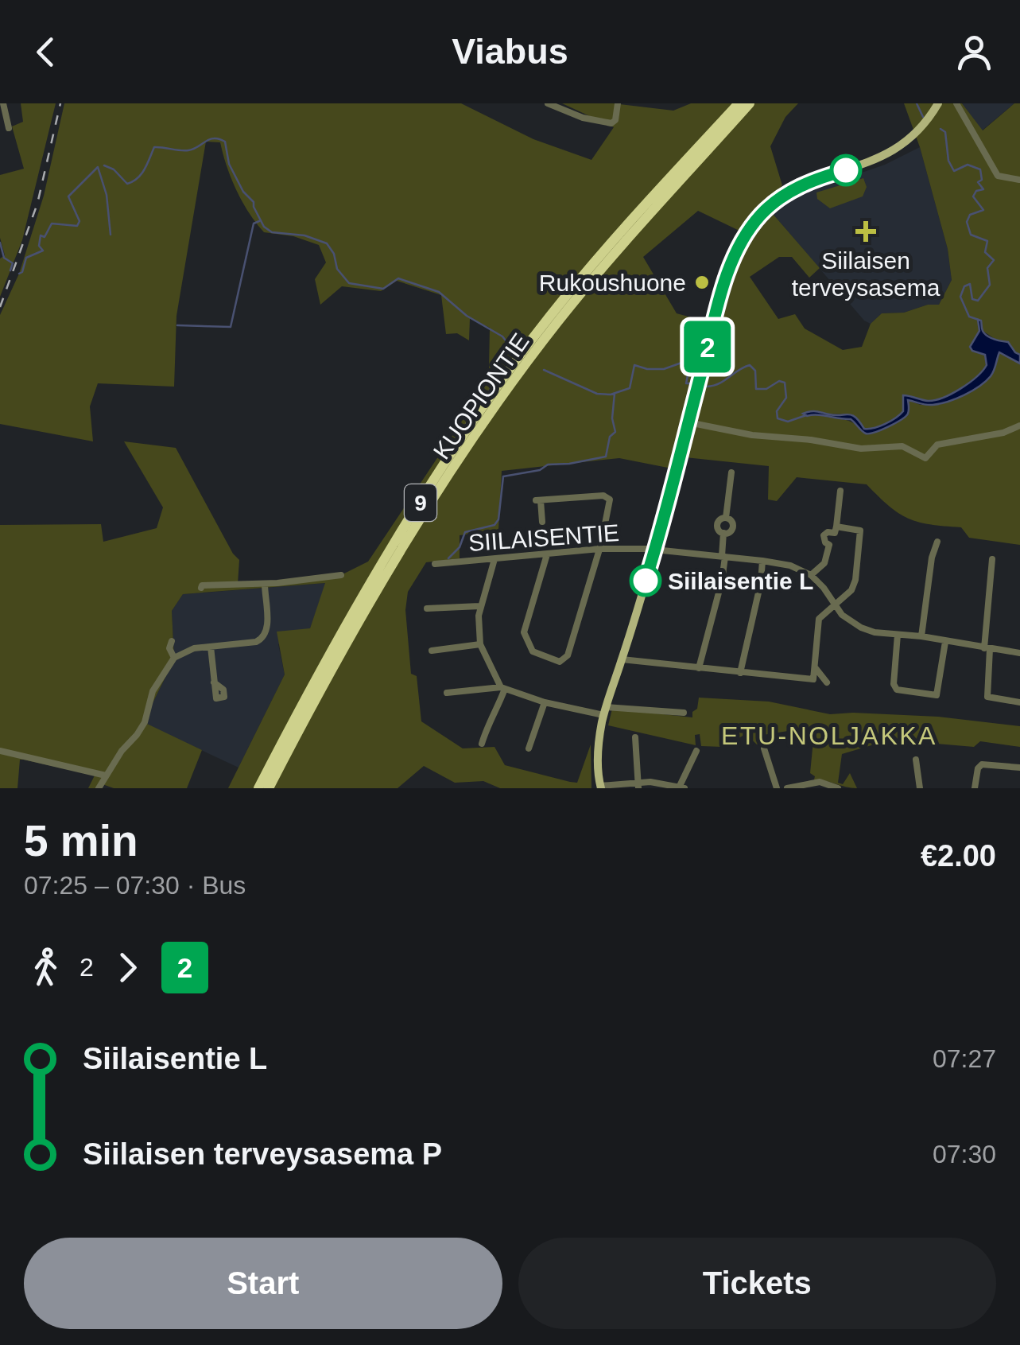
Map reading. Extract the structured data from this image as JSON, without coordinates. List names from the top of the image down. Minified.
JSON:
{"streets":{"highway":["KUOPIONTIE","9"],"street":["SIILAISENTIE"]},"districts":["ETU-NOLJAKKA"],"places":{"health":["Siilaisen terveysasema"],"other":["Rukoushuone","Siilaisentie L"]},"lines":["bus line 2"],"page":{"header":"Viabus","on_map":"2","heading":["5 min","07:25 – 07:30 · Bus","€2.00"],"legs":["2","2"],"list":[{"name":"Siilaisentie L","value":"07:27"},{"name":"Siilaisen terveysasema P","value":"07:30"}],"buttons":["Start","Tickets"]}}
